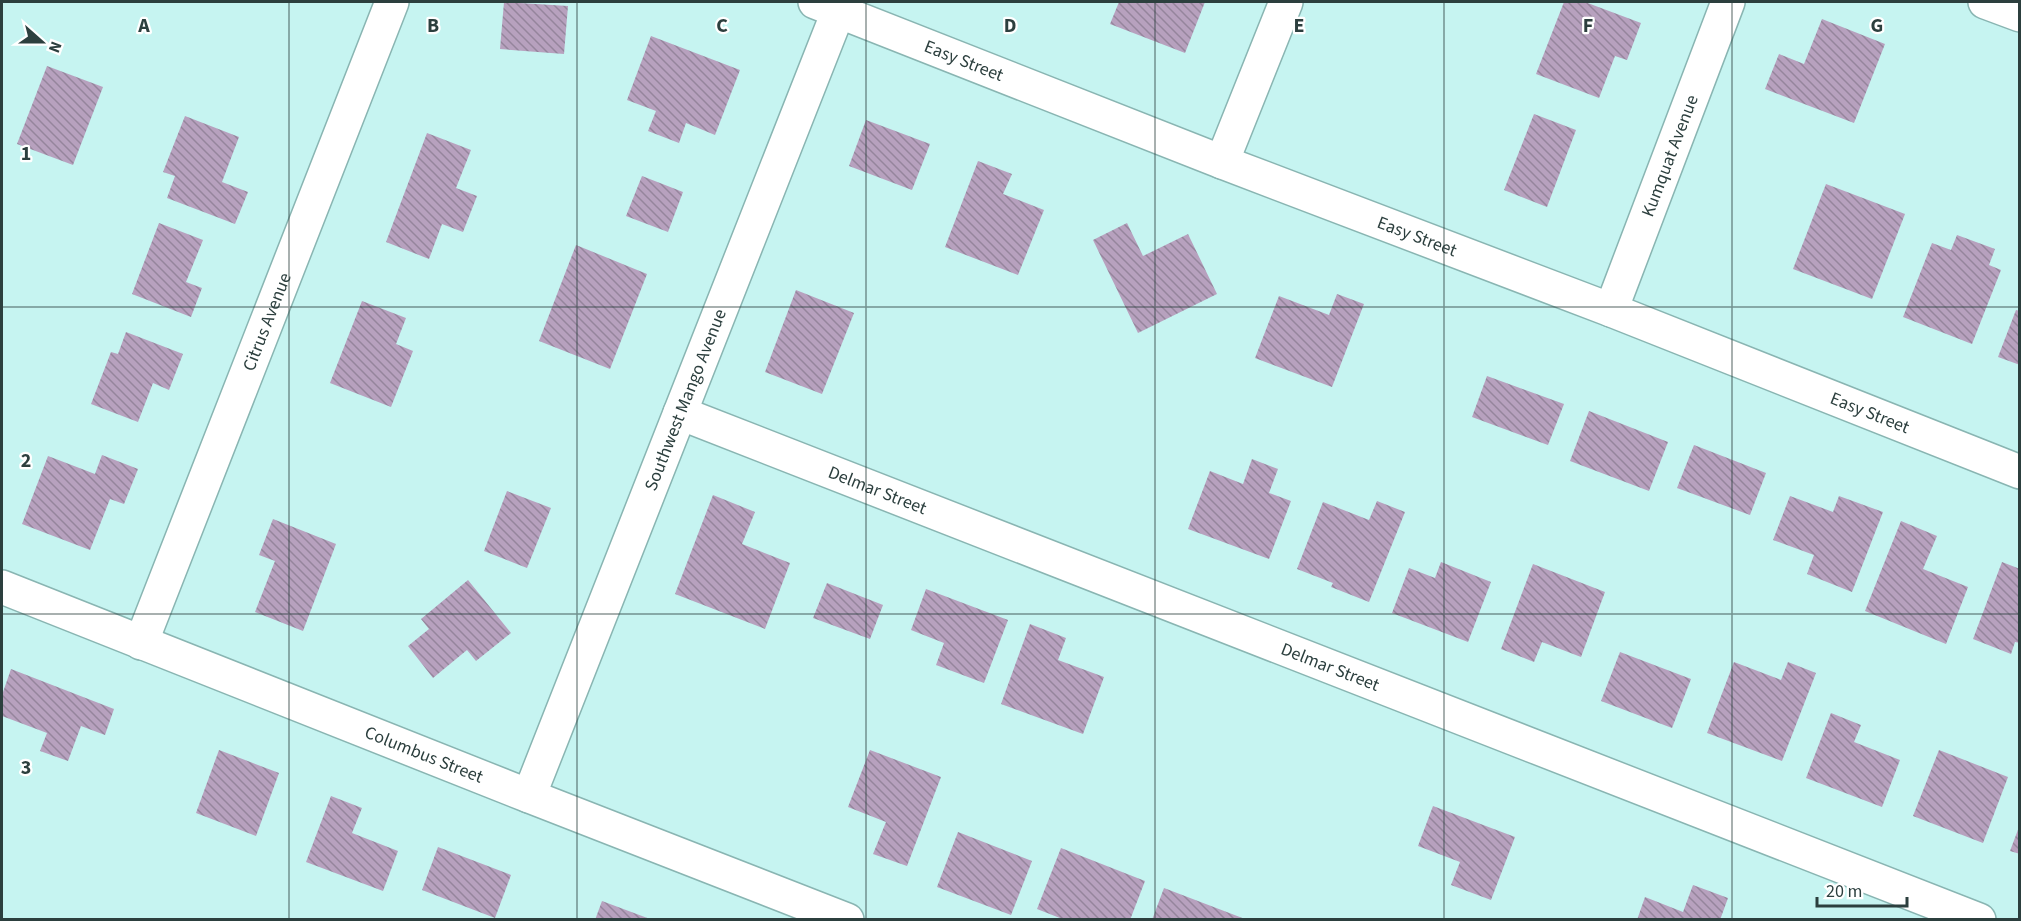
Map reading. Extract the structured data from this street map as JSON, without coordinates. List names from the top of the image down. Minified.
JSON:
{"streets":{"street":["Easy Street","Kumquat Avenue","Citrus Avenue","Southwest Mango Avenue","Delmar Street","Columbus Street"]},"crossings":[["Easy Street","Kumquat Avenue"],["Easy Street","Southwest Mango Avenue"],["Citrus Avenue","Columbus Street"],["Southwest Mango Avenue","Delmar Street"],["Southwest Mango Avenue","Columbus Street"]],"scale_bar":"20 m","north":"right","grid":{"columns":["A","B","C","D","E","F","G"],"rows":["1","2","3"]}}
